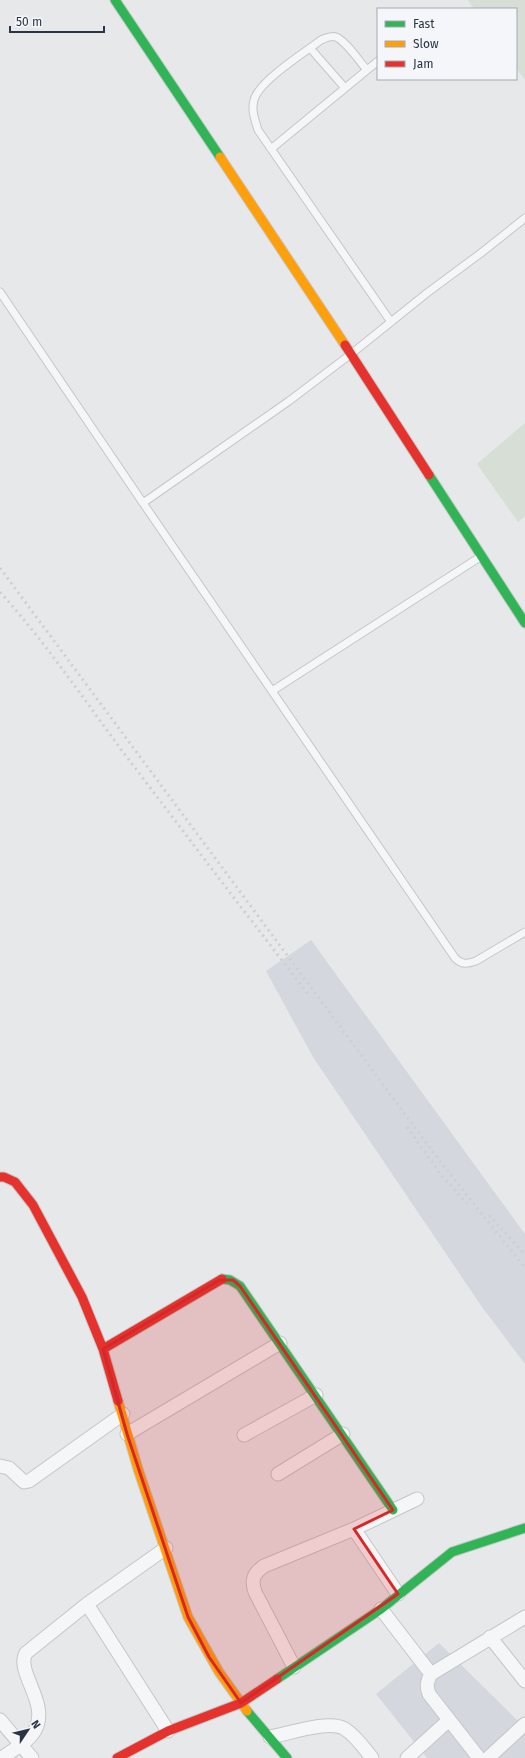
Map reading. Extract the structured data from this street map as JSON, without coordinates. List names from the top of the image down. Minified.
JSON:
{"legend":["Fast","Slow","Jam"],"scale_bar":"50 m","north":"top right"}
